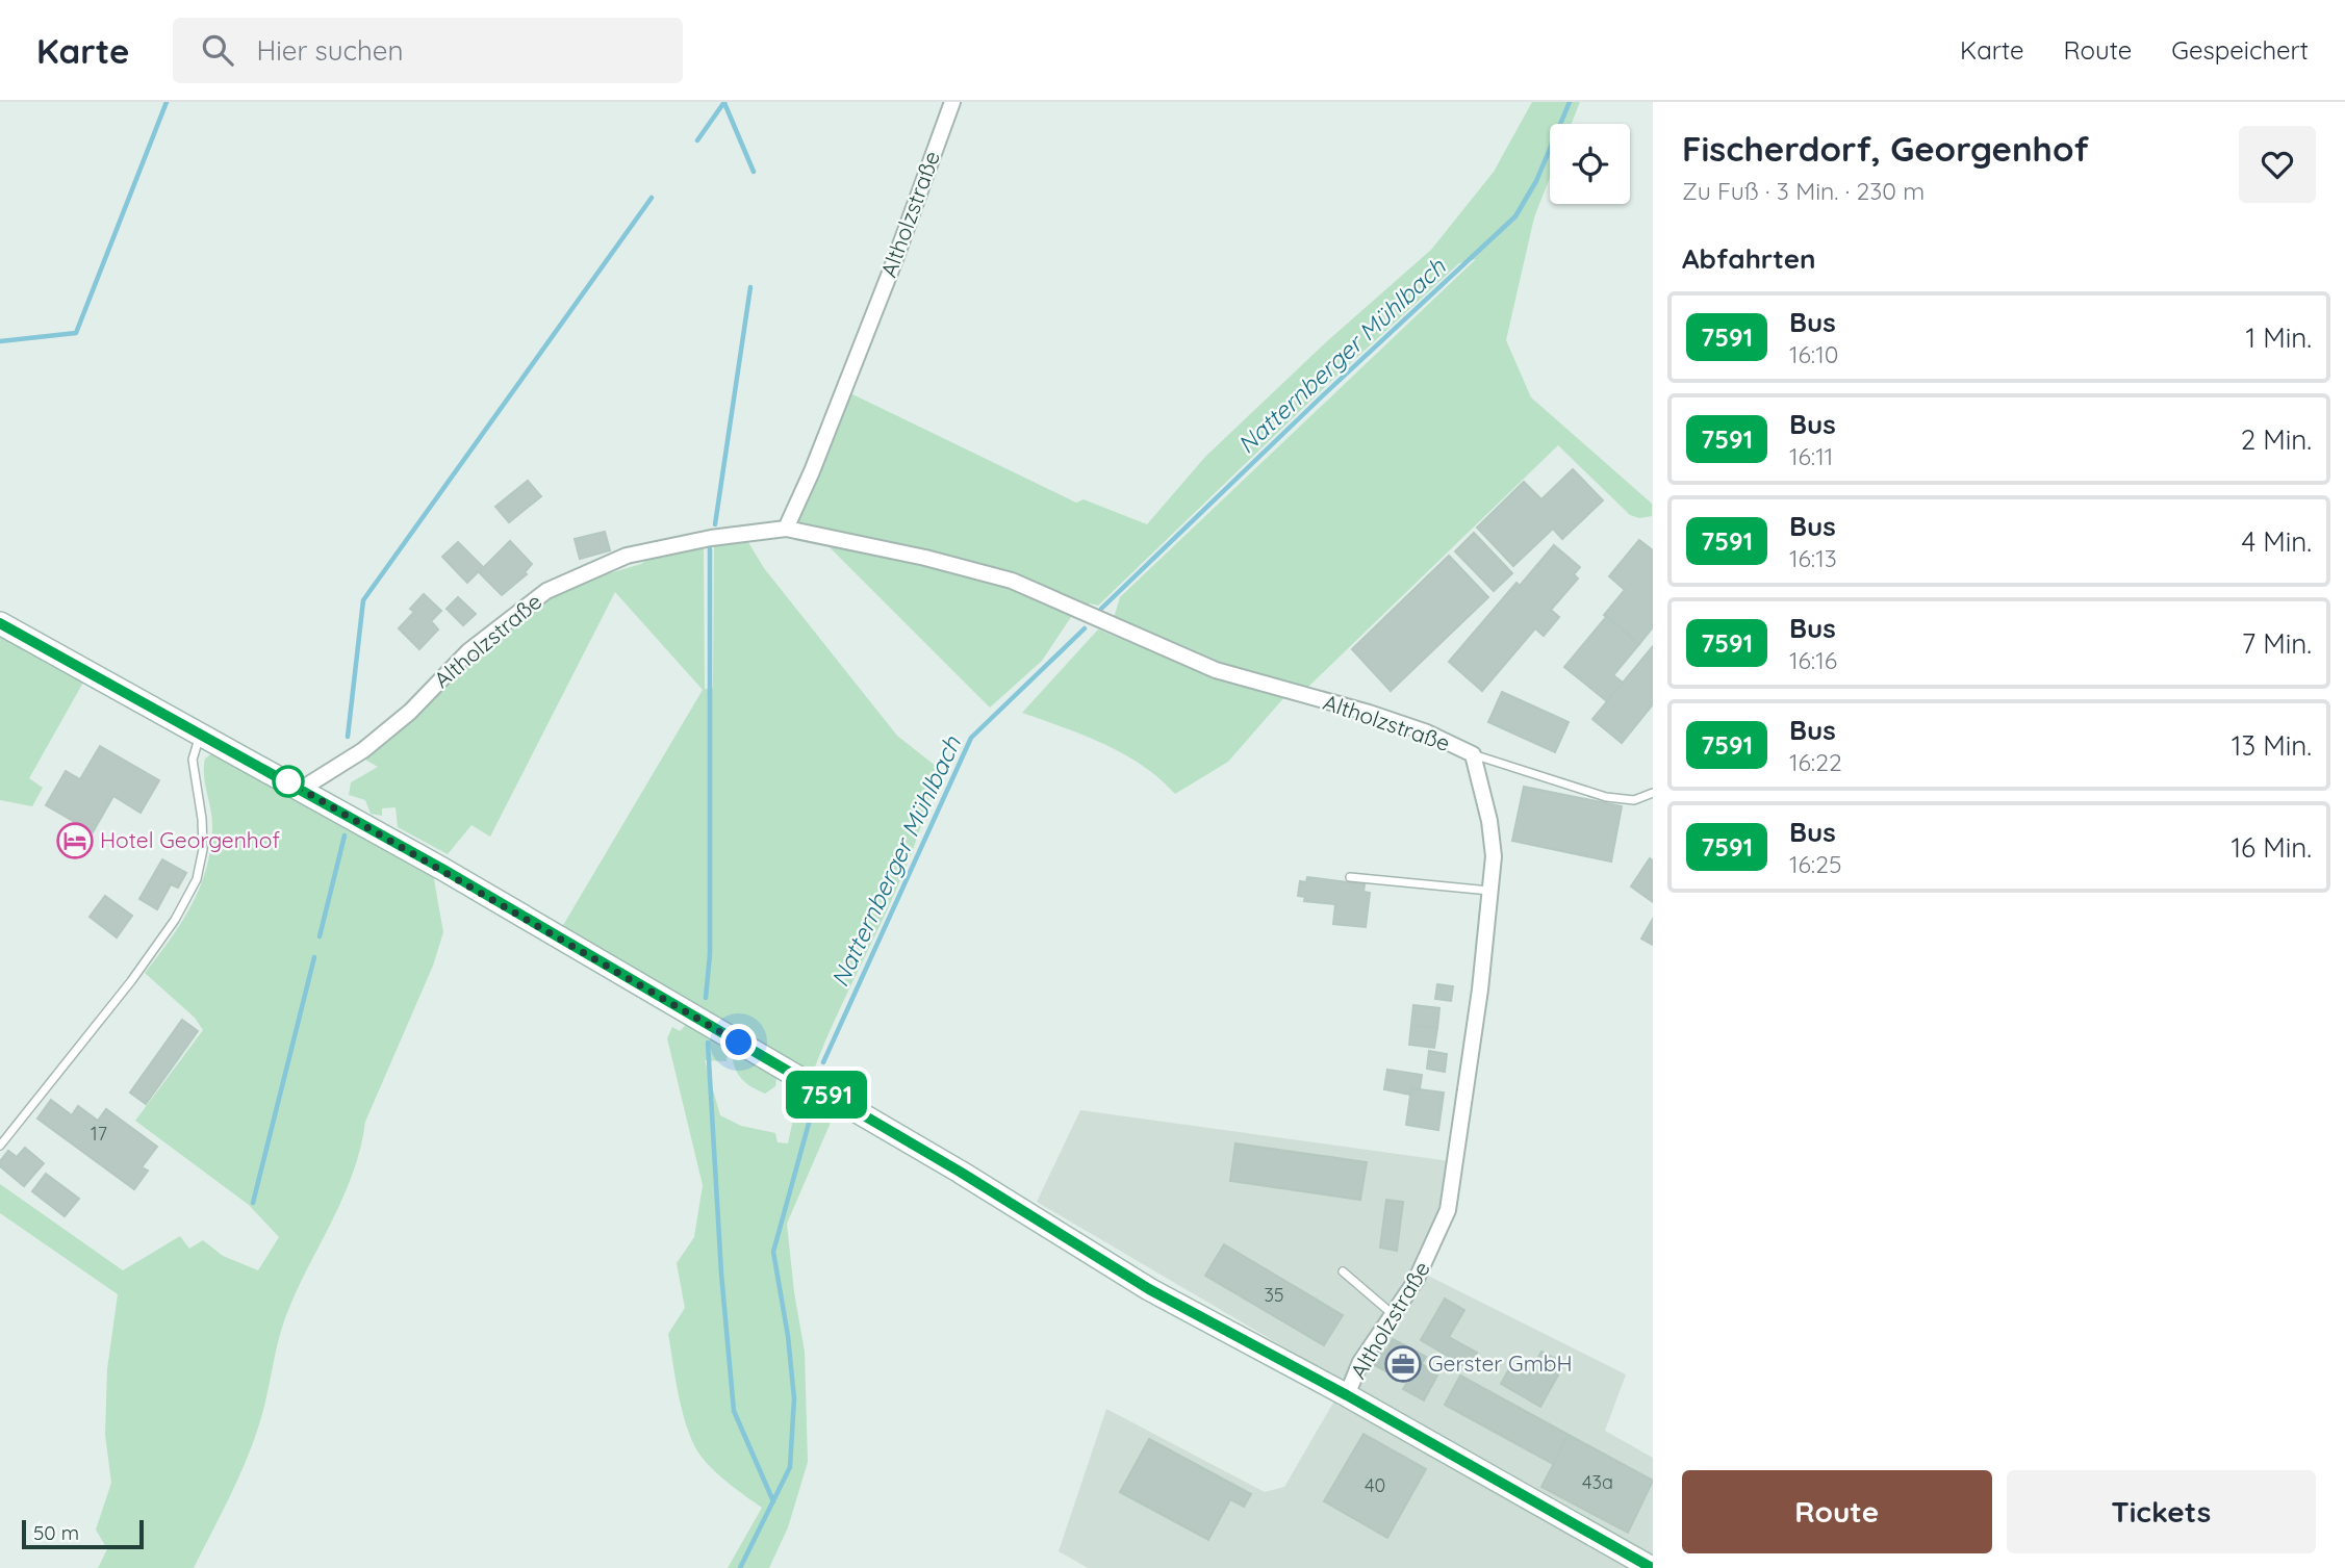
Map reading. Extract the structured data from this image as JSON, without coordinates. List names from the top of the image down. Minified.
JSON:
{"streets":{"street":["Altholzstraße"]},"water":["Natternberger Mühlbach"],"places":{"hotel":["Hotel Georgenhof"],"office":["Gerster GmbH"]},"lines":["bus line 7591"],"house_numbers":["17","35","43a","40"],"scale_bar":"50 m","page":{"header":"Karte","search":"Hier suchen","nav":["Karte","Route","Gespeichert"],"on_map":"7591","heading":[["Fischerdorf, Georgenhof","Zu Fuß · 3 Min. · 230 m"],"Abfahrten"],"list":[{"mark":"7591","name":"Bus","note":"16:10","value":"1 Min."},{"mark":"7591","name":"Bus","note":"16:11","value":"2 Min."},{"mark":"7591","name":"Bus","note":"16:13","value":"4 Min."},{"mark":"7591","name":"Bus","note":"16:16","value":"7 Min."},{"mark":"7591","name":"Bus","note":"16:22","value":"13 Min."},{"mark":"7591","name":"Bus","note":"16:25","value":"16 Min."}],"buttons":["Route","Tickets"],"scale":"50 m"}}
